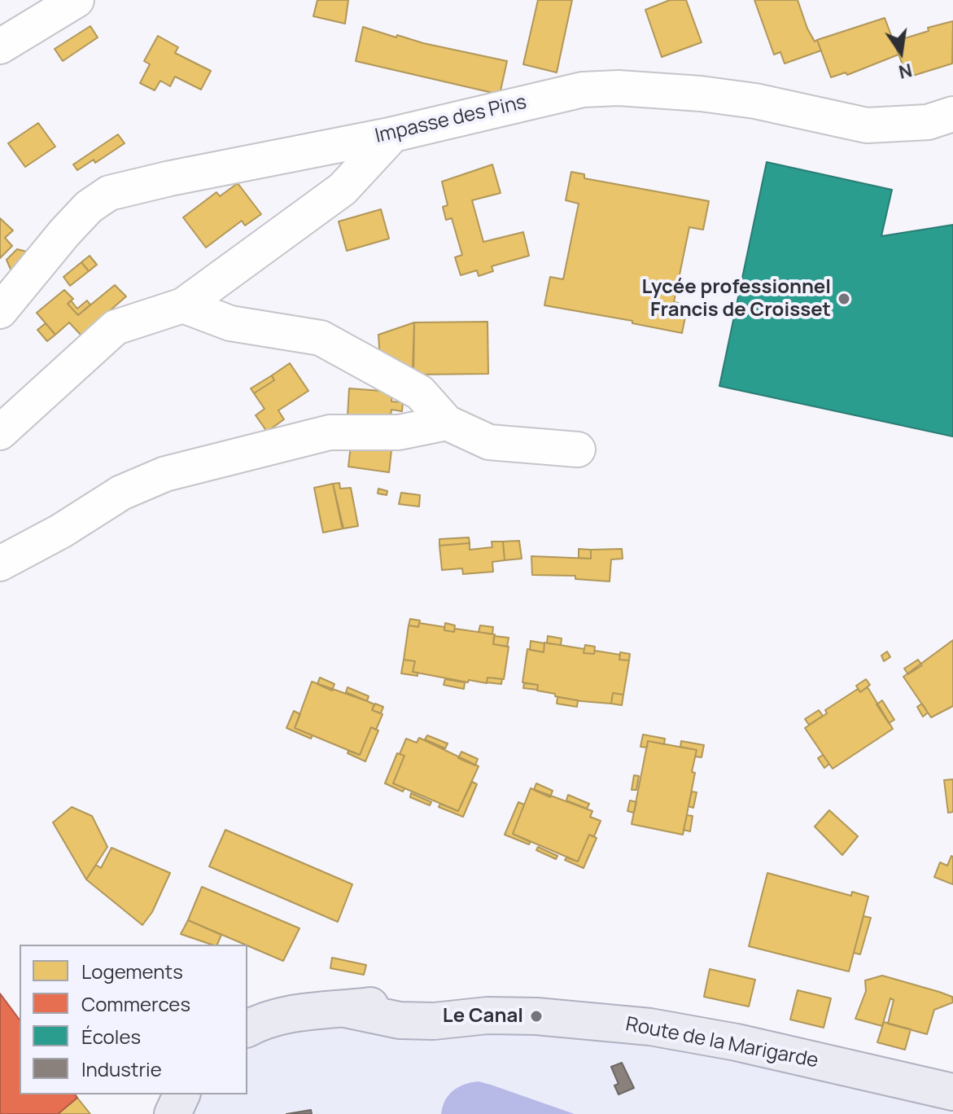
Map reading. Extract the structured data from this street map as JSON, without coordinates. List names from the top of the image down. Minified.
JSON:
{"streets":{"main road":["Route de la Marigarde"],"street":["Impasse des Pins"]},"places":["Lycée professionnel Francis de Croisset","Le Canal"],"legend":["Logements","Commerces","Écoles","Industrie"],"north":"bottom"}
